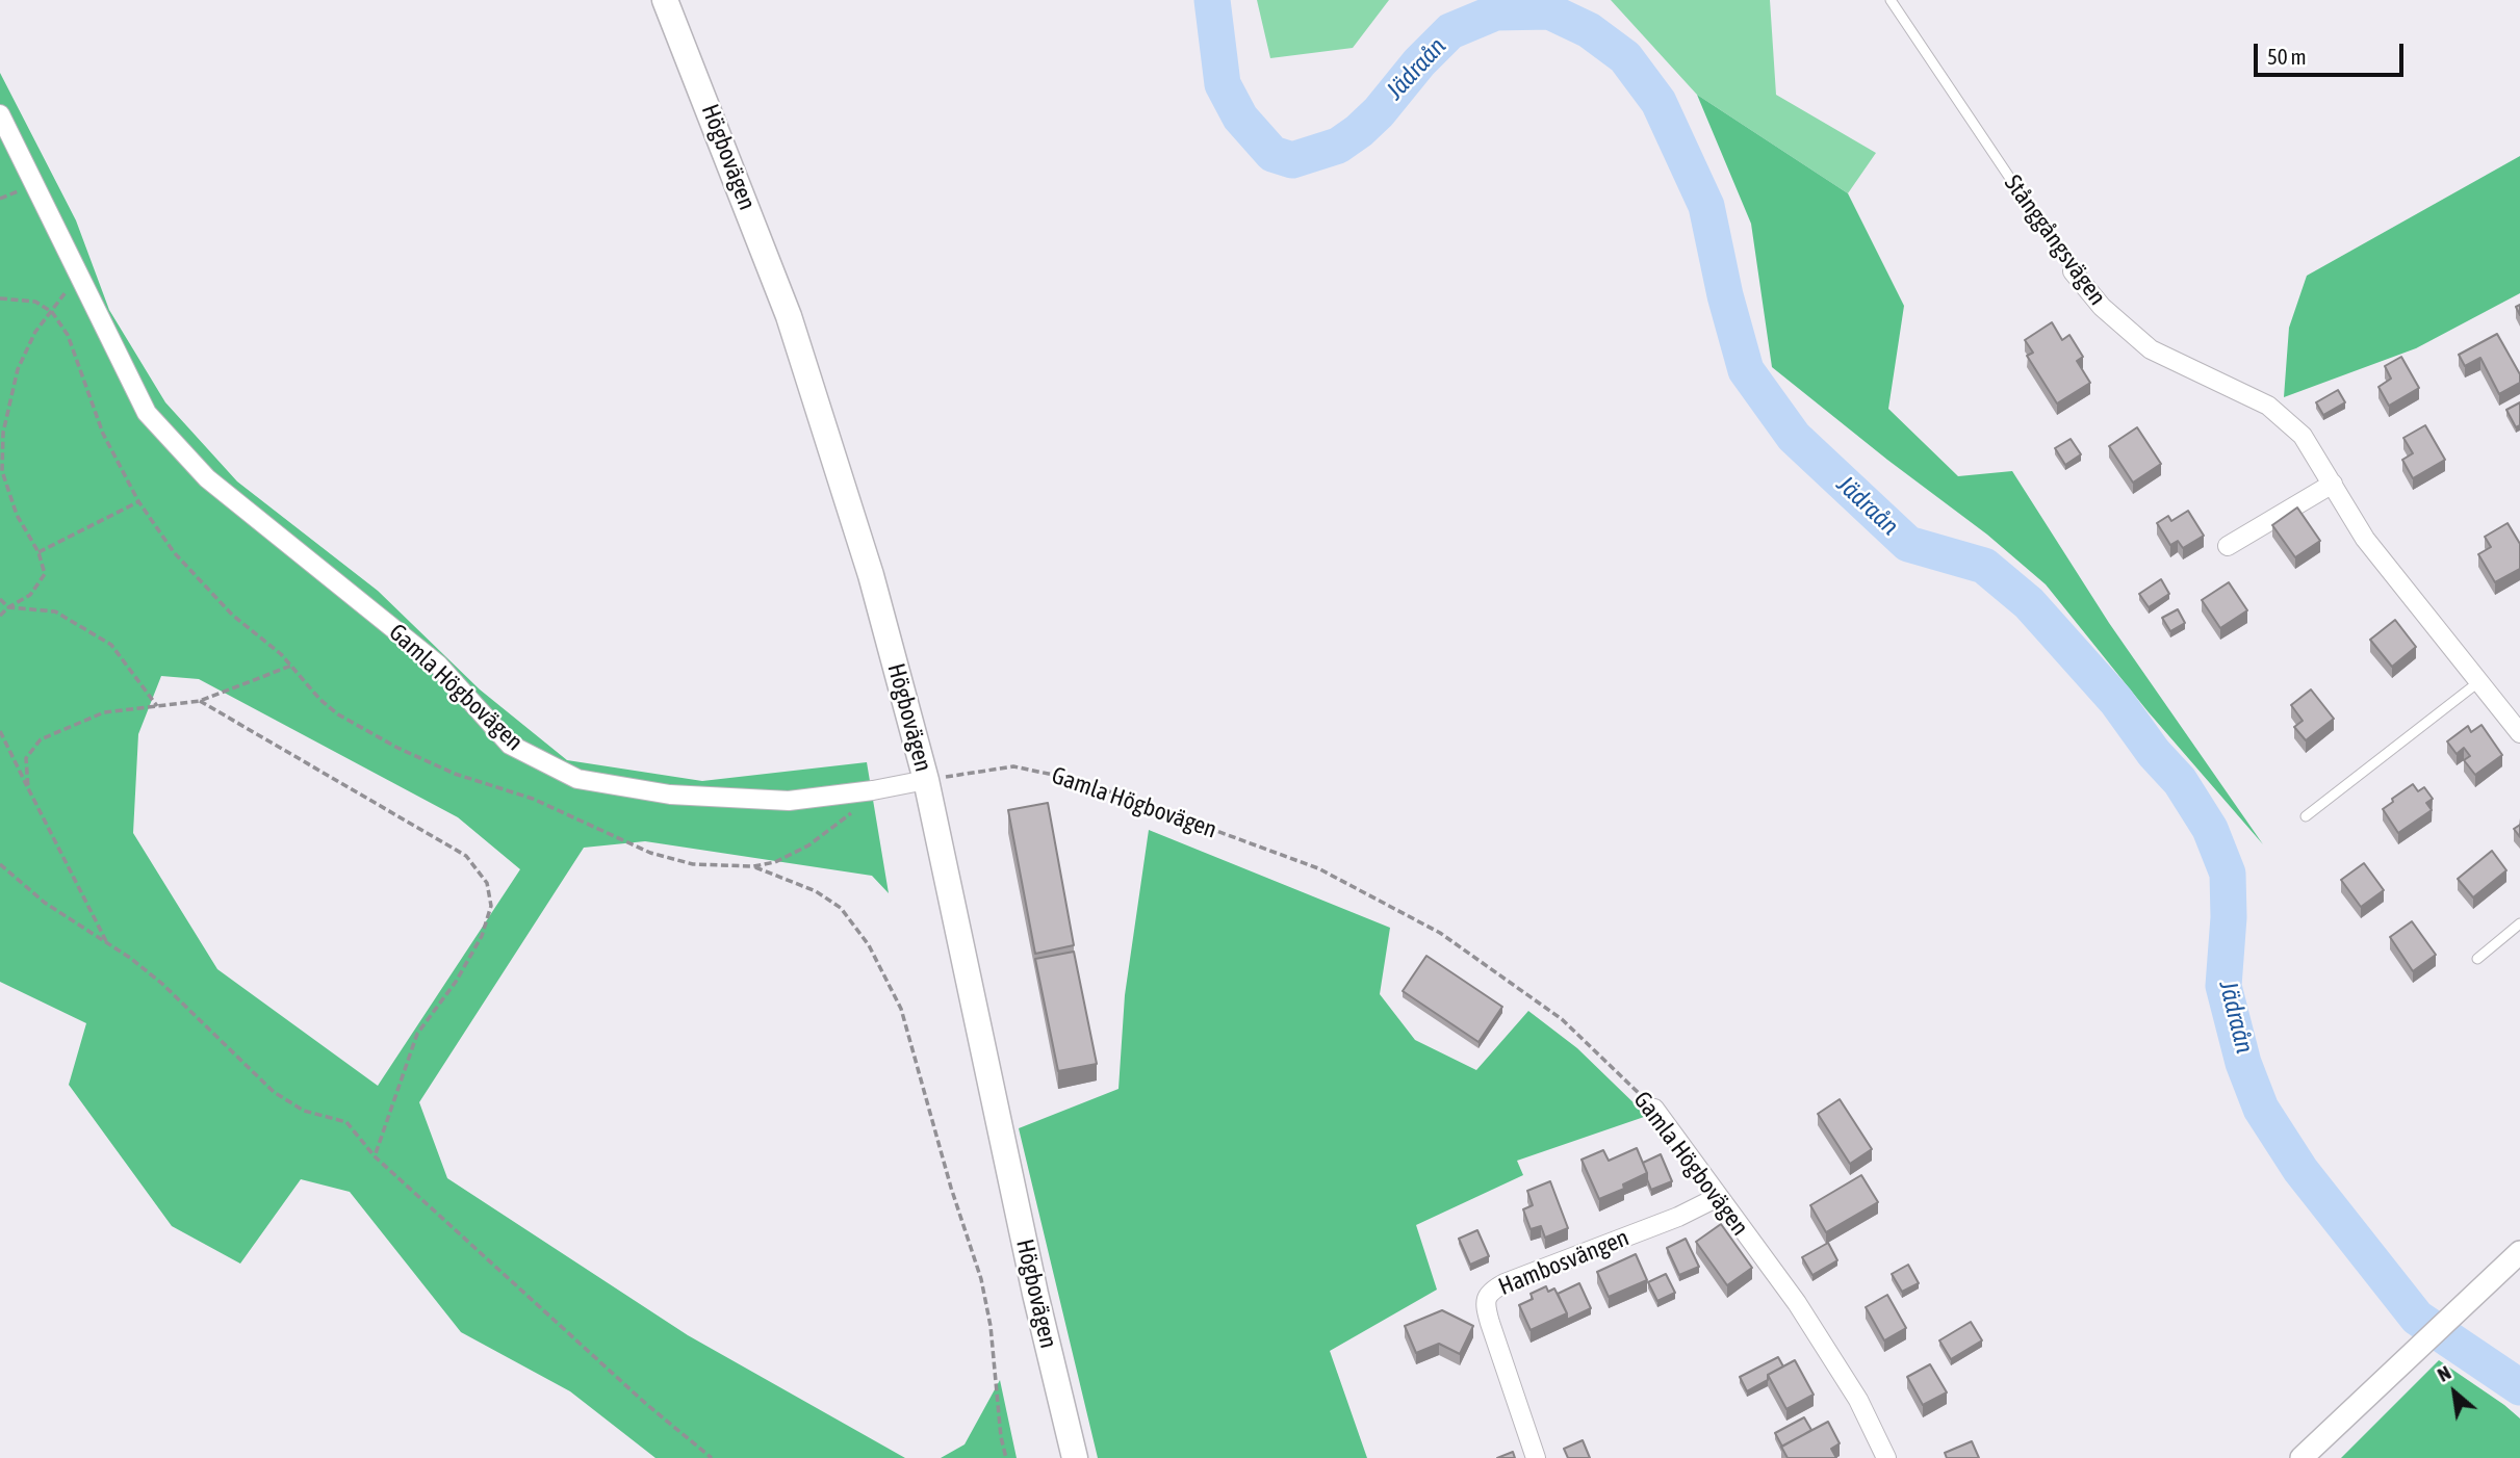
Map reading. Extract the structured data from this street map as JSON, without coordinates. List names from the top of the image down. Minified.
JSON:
{"streets":{"main road":["Högbovägen"],"street":["Stånggångsvägen","Gamla Högbovägen","Hambosvängen"]},"crossings":[["Högbovägen","Gamla Högbovägen"],["Gamla Högbovägen","Hambosvängen"]],"water":["Jädraån"],"scale_bar":"50 m","north":"top left"}
